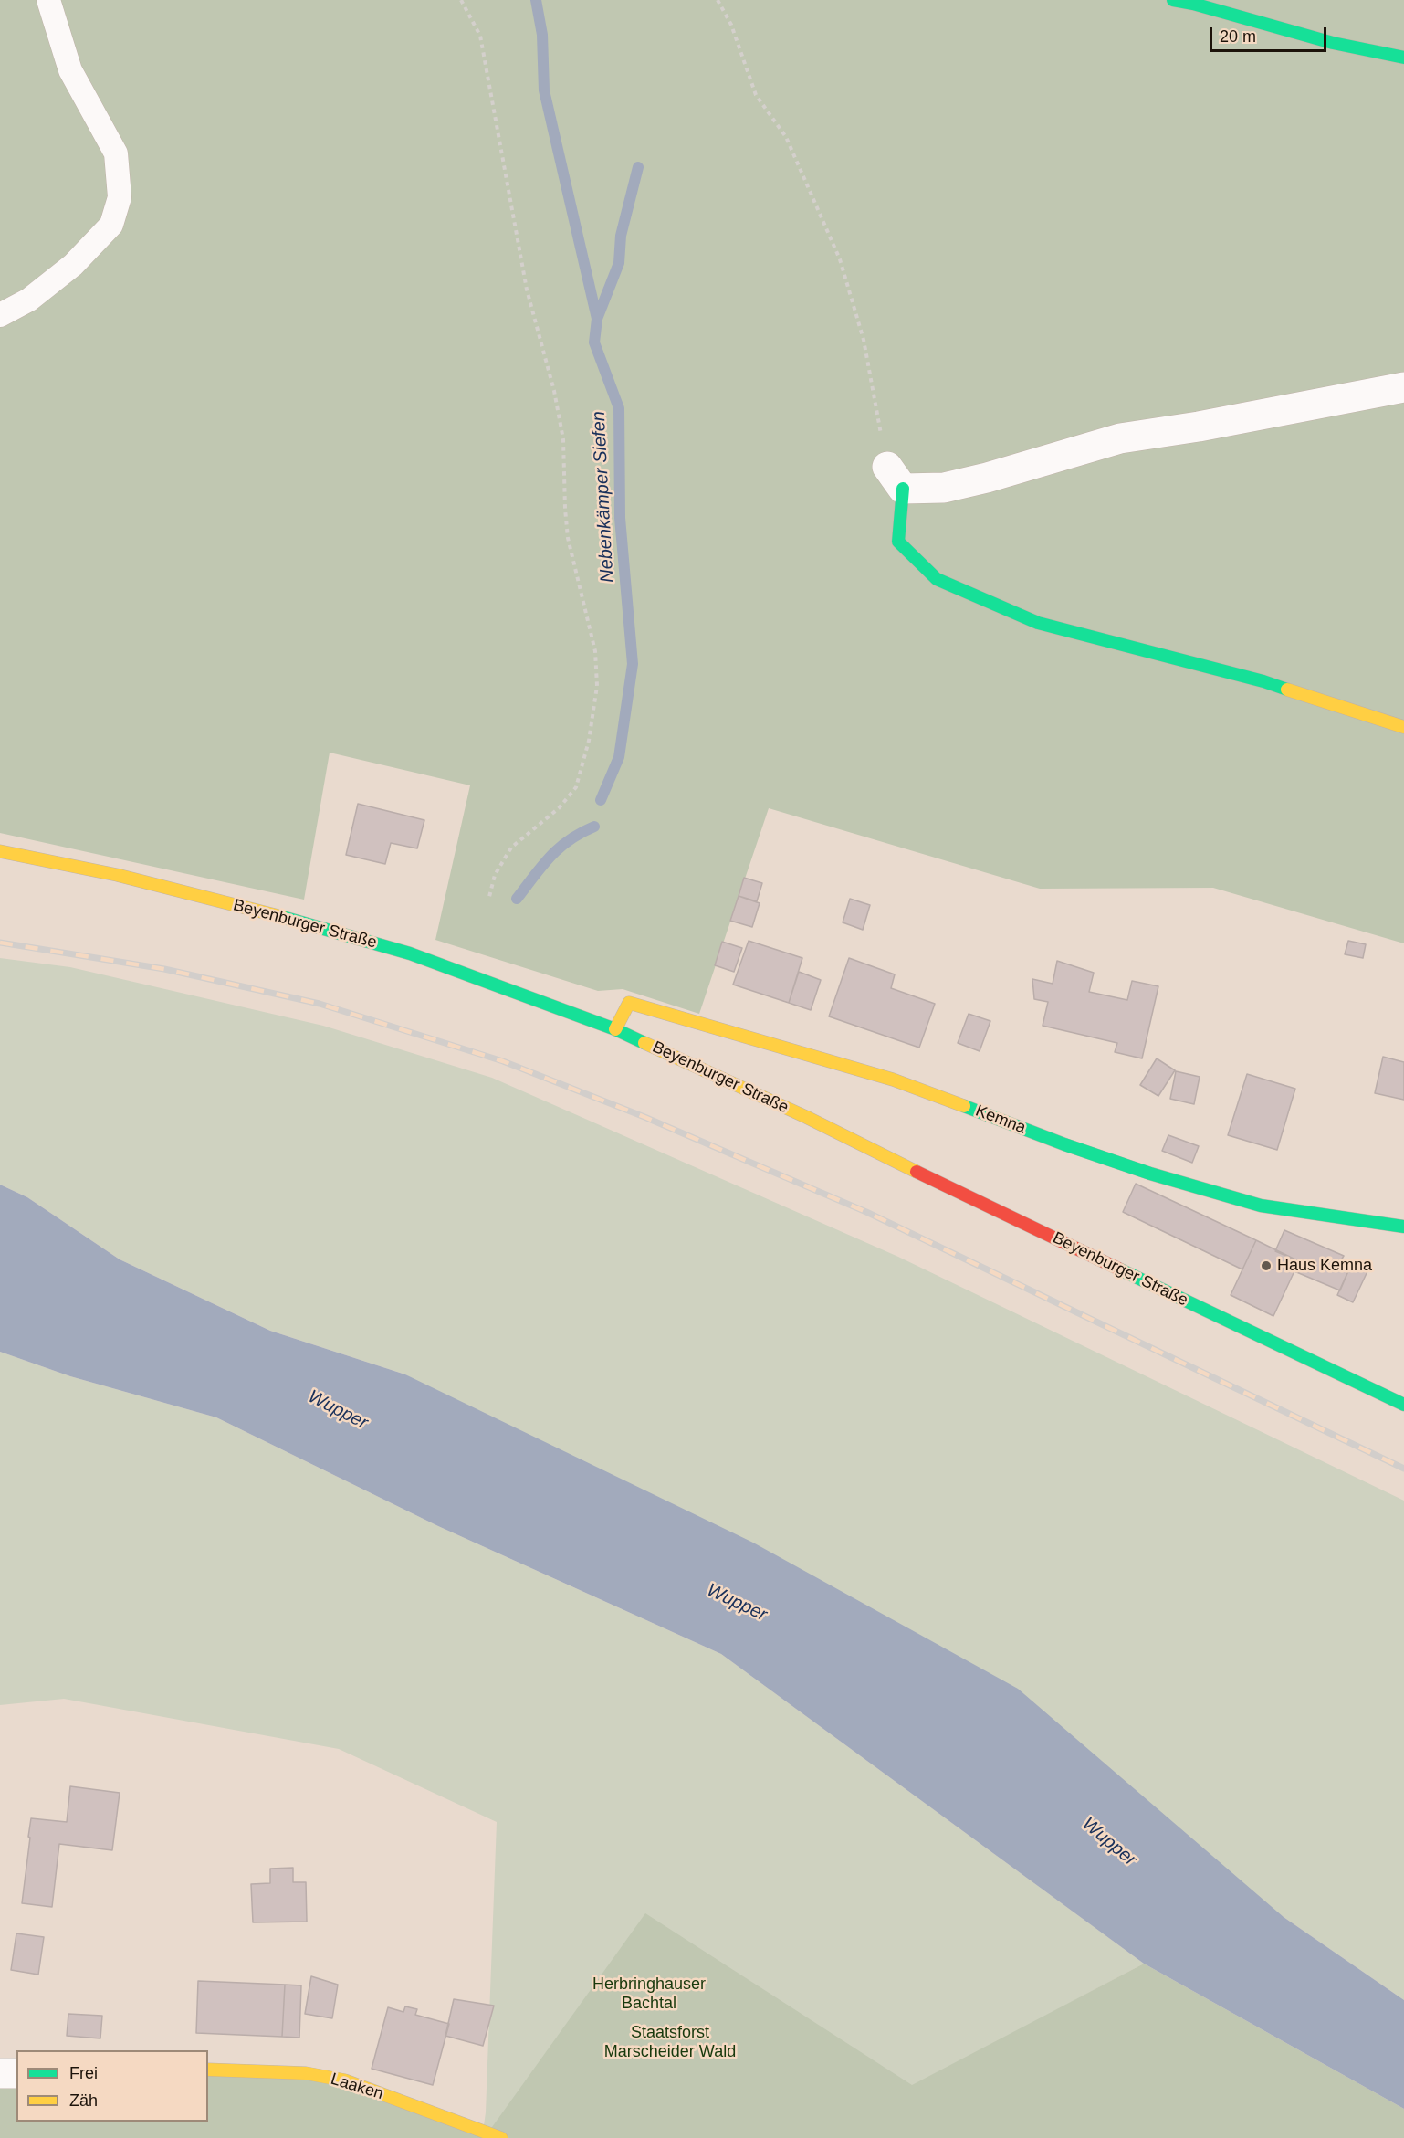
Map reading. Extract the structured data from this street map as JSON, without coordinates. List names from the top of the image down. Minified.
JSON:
{"streets":{"street":["Beyenburger Straße","Kemna","Laaken"]},"crossings":[["Beyenburger Straße","Kemna"]],"water":["Nebenkämper Siefen","Wupper"],"parks":["Herbringhauser Bachtal","Staatsforst Marscheider Wald"],"places":["Haus Kemna"],"legend":["Frei","Zäh"],"scale_bar":"20 m"}
